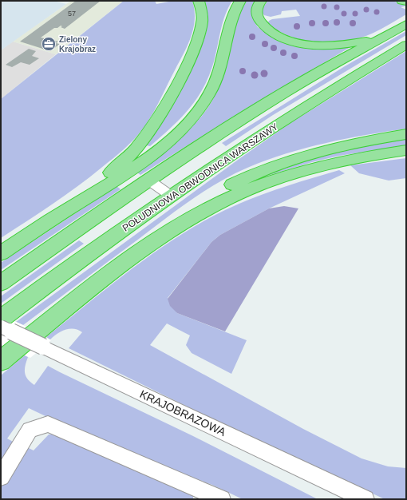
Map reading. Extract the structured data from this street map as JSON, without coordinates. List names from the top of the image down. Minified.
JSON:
{"streets":{"highway":["POŁUDNIOWA OBWODNICA WARSZAWY"],"street":["KRAJOBRAZOWA"]},"places":{"office":["Zielony Krajobraz"]},"house_numbers":["57"]}
